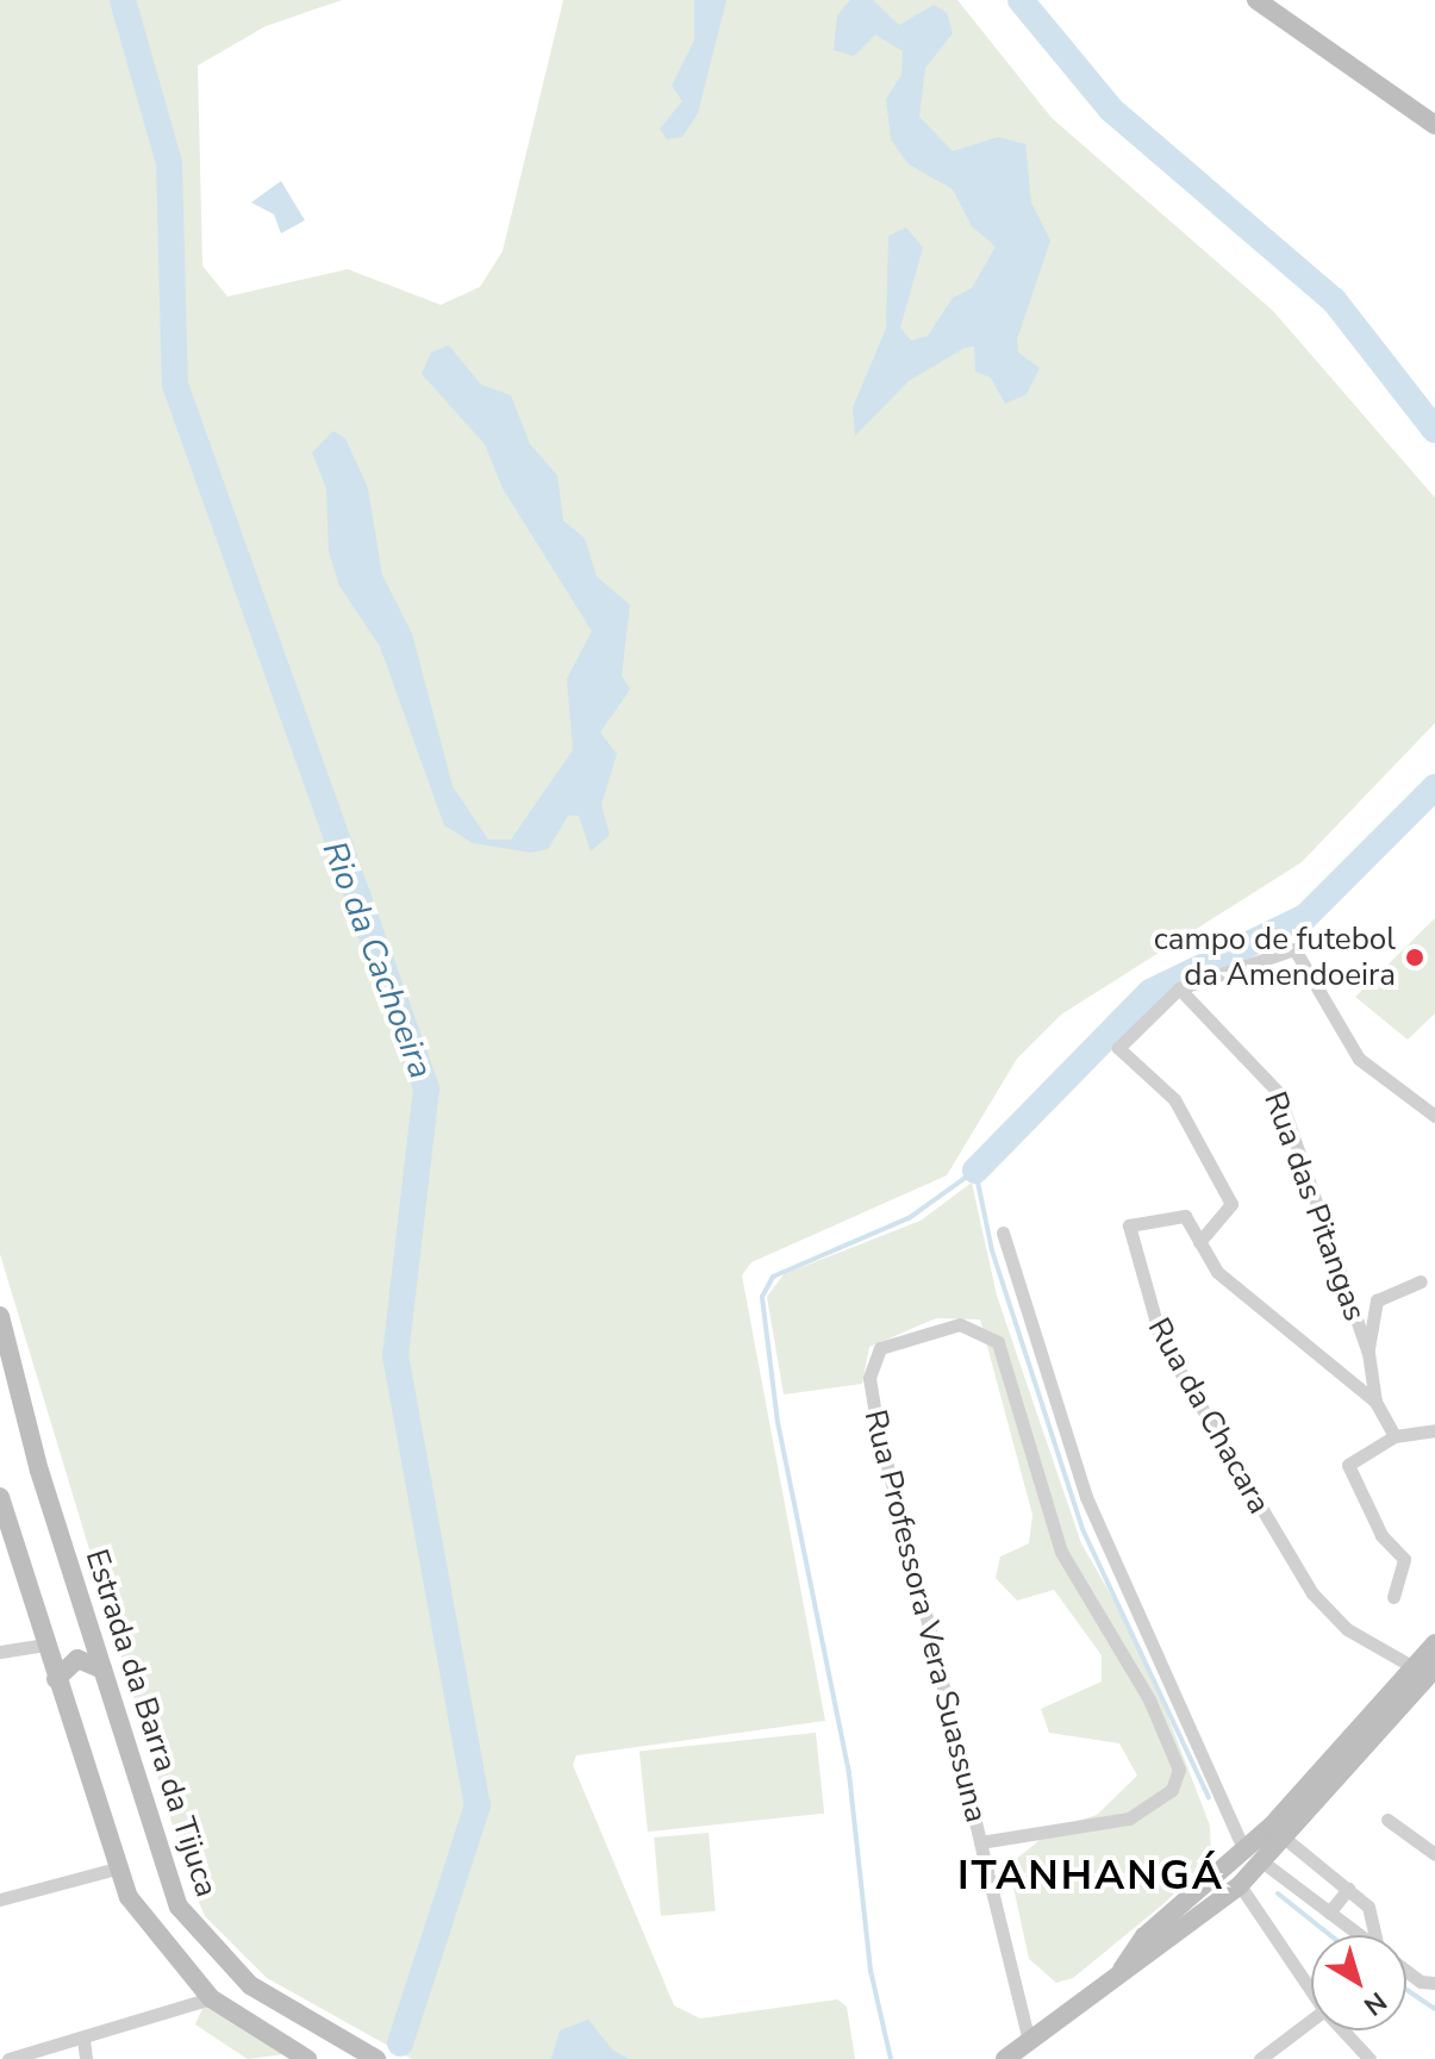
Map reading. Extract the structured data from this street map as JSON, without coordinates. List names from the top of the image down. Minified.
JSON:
{"streets":{"main road":["Estrada da Barra da Tijuca"],"street":["Rua das Pitangas","Rua da Chacara","Rua Professora Vera Suassuna"]},"crossings":[["Rua das Pitangas","Rua da Chacara"]],"districts":["ITANHANGÁ"],"water":["Rio da Cachoeira"],"places":["campo de futebol da Amendoeira"],"north":"bottom right"}
